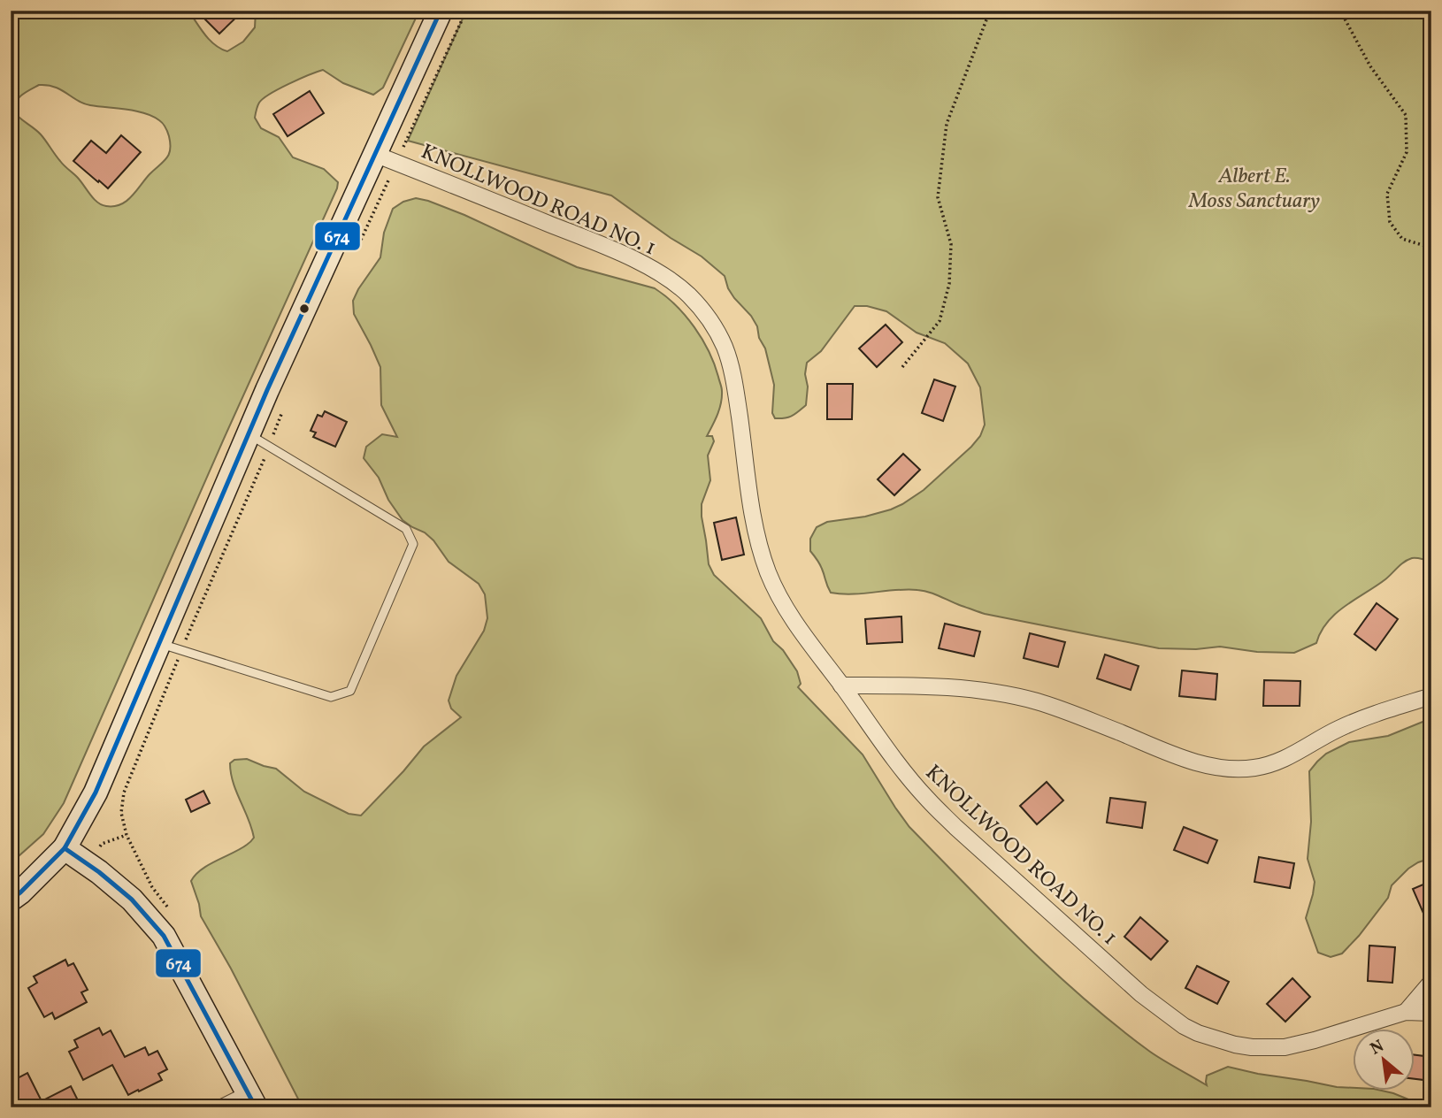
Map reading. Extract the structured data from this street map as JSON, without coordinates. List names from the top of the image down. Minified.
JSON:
{"streets":{"street":["KNOLLWOOD ROAD NO. 1"]},"parks":["Albert E. Moss Sanctuary"],"lines":["transit line 674"],"north":"top left"}
